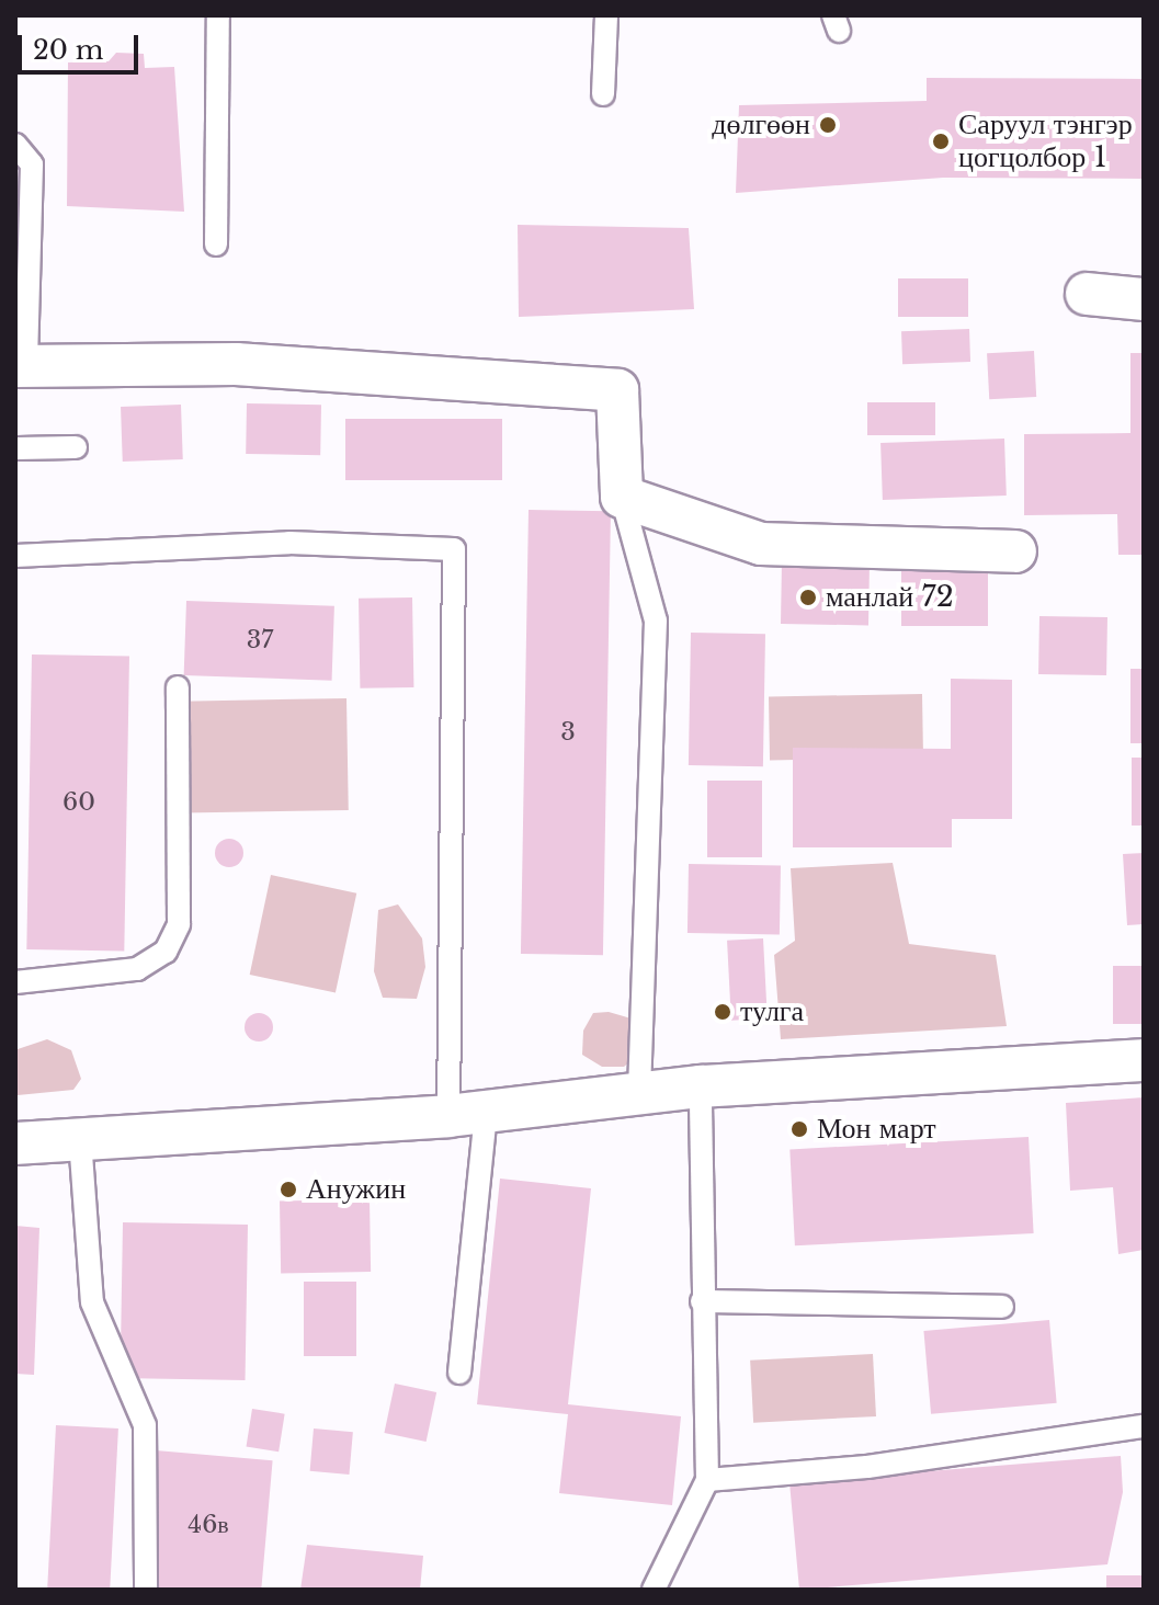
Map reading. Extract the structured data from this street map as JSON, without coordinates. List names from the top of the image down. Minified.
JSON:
{"places":["дөлгөөн","Саруул тэнгэр цогцолбор 1","манлай 72","тулга","Мон март","Анужин"],"house_numbers":["37","3","60","46в"],"scale_bar":"20 m"}
